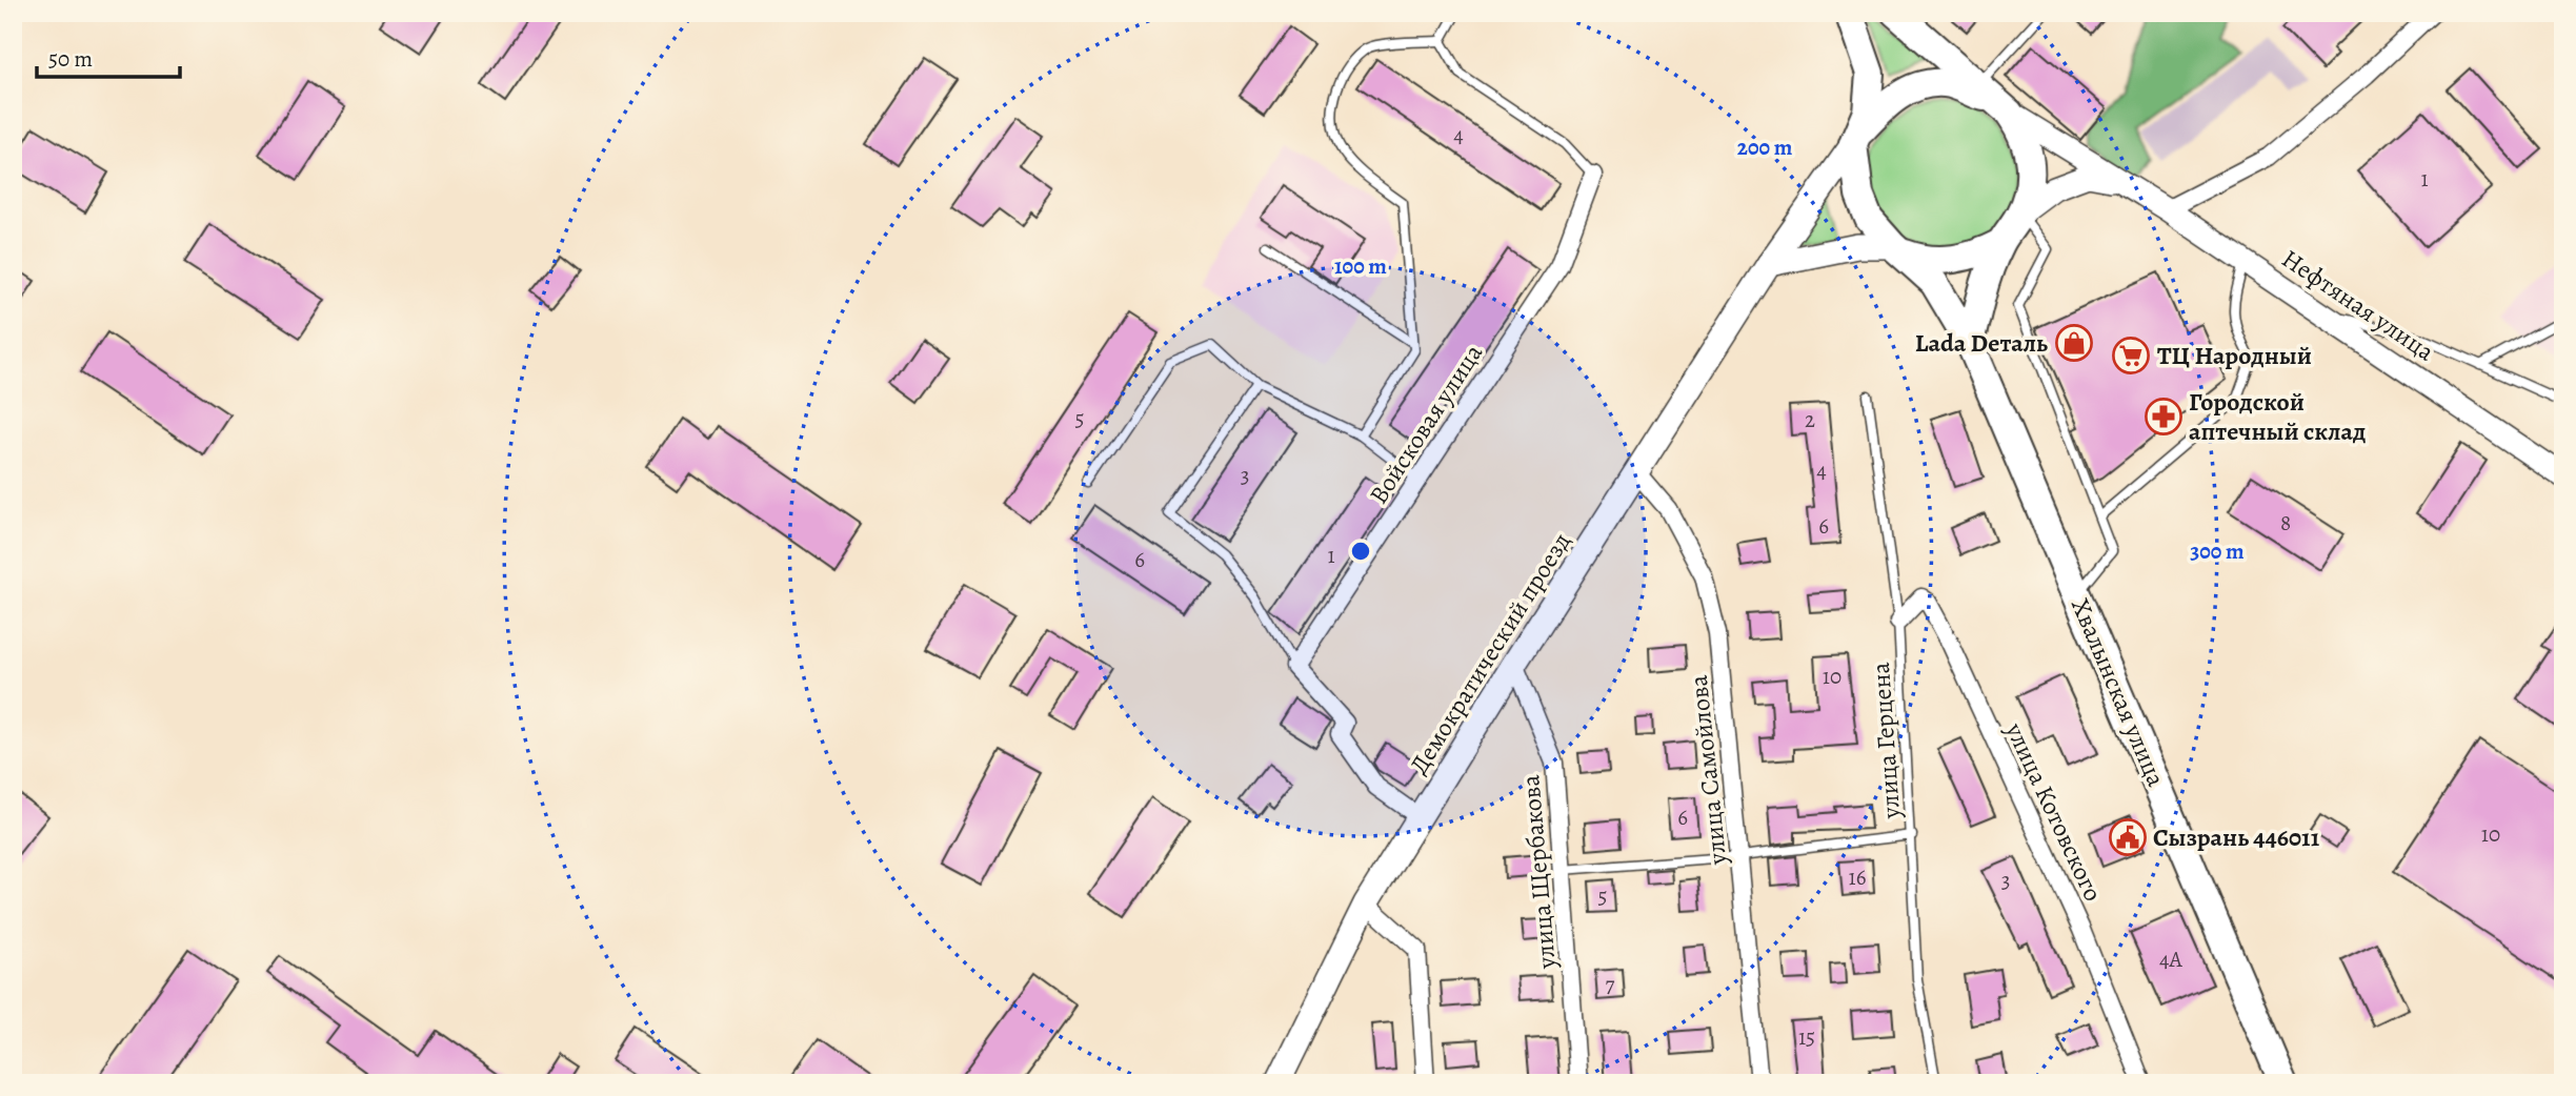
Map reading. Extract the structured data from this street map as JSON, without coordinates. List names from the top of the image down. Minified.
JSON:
{"streets":{"main road":["Демократический проезд","Хвалынская улица"],"street":["Нефтяная улица","Войсковая улица","улица Самойлова","улица Котовского","улица Щербакова"],"lane":["улица Герцена"]},"crossings":[["Нефтяная улица","Демократический проезд"],["Нефтяная улица","Хвалынская улица"],["Демократический проезд","Хвалынская улица"],["Демократический проезд","улица Самойлова"],["Демократический проезд","улица Щербакова"],["улица Герцена","улица Котовского"]],"places":{"shop":["Lada Dеталь"],"supermarket":["ТЦ Народный"],"pharmacy":["Городской аптечный склад"],"public building":["Сызрань 446011"]},"house_numbers":["4","1","5","2","4","3","8","6","1","6","10","6","10","16","3","5","4А","7","15"],"scale_bar":"50 m","rings":["200 m","100 m","300 m"]}
